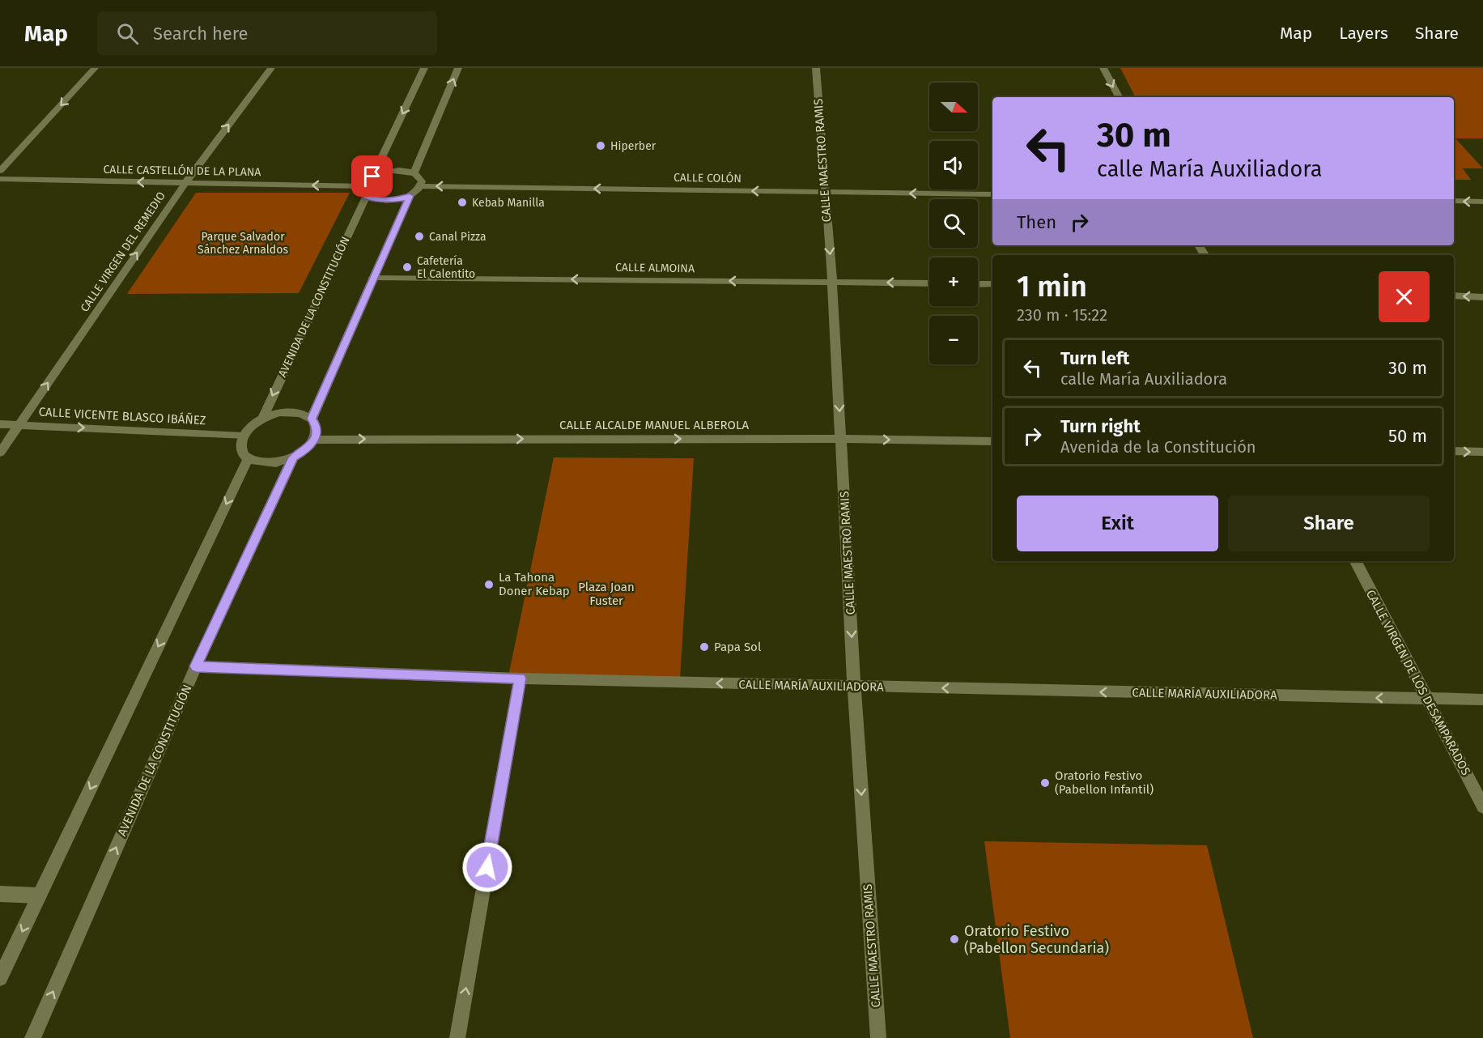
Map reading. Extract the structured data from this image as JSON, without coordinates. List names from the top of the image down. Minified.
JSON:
{"streets":{"street":["CALLE MAESTRO RAMIS","CALLE CASTELLÓN DE LA PLANA","CALLE COLÓN","CALLE VIRGEN DEL REMEDIO","CALLE ALMOINA","AVENIDA DE LA CONSTITUCIÓN","CALLE VICENTE BLASCO IBÁÑEZ","CALLE ALCALDE MANUEL ALBEROLA","CALLE VIRGEN DE LOS DESAMPARADOS","CALLE MARÍA AUXILIADORA"]},"crossings":[["CALLE MAESTRO RAMIS","CALLE COLÓN"],["CALLE MAESTRO RAMIS","CALLE ALMOINA"],["CALLE MAESTRO RAMIS","CALLE ALCALDE MANUEL ALBEROLA"],["CALLE MAESTRO RAMIS","CALLE MARÍA AUXILIADORA"],["CALLE CASTELLÓN DE LA PLANA","CALLE VIRGEN DEL REMEDIO"],["CALLE CASTELLÓN DE LA PLANA","AVENIDA DE LA CONSTITUCIÓN"],["CALLE VIRGEN DEL REMEDIO","CALLE VICENTE BLASCO IBÁÑEZ"],["AVENIDA DE LA CONSTITUCIÓN","CALLE VICENTE BLASCO IBÁÑEZ"],["AVENIDA DE LA CONSTITUCIÓN","CALLE ALCALDE MANUEL ALBEROLA"],["AVENIDA DE LA CONSTITUCIÓN","CALLE MARÍA AUXILIADORA"],["CALLE VICENTE BLASCO IBÁÑEZ","CALLE ALCALDE MANUEL ALBEROLA"],["CALLE VIRGEN DE LOS DESAMPARADOS","CALLE MARÍA AUXILIADORA"]],"one_way":["CALLE MAESTRO RAMIS","CALLE CASTELLÓN DE LA PLANA","CALLE COLÓN","CALLE VIRGEN DEL REMEDIO","CALLE ALMOINA","CALLE VICENTE BLASCO IBÁÑEZ","CALLE ALCALDE MANUEL ALBEROLA","CALLE MARÍA AUXILIADORA"],"parks":["Parque Salvador Sánchez Arnaldos","Plaza Joan Fuster"],"places":["Hiperber","Kebab Manilla","Canal Pizza","Cafetería El Calentito","La Tahona Doner Kebap","Papa Sol","Oratorio Festivo (Pabellon Infantil)","Oratorio Festivo (Pabellon Secundaria)"],"north":"right","page":{"header":"Map","search":"Search here","nav":["Map","Layers","Share"],"map_buttons":["+","−"],"turn":["30 m","calle María Auxiliadora"],"then":"Then","heading":["1 min","230 m · 15:22"],"list":[{"name":"Turn left","note":"calle María Auxiliadora","value":"30 m"},{"name":"Turn right","note":"Avenida de la Constitución","value":"50 m"}],"buttons":["Exit","Share"]}}
